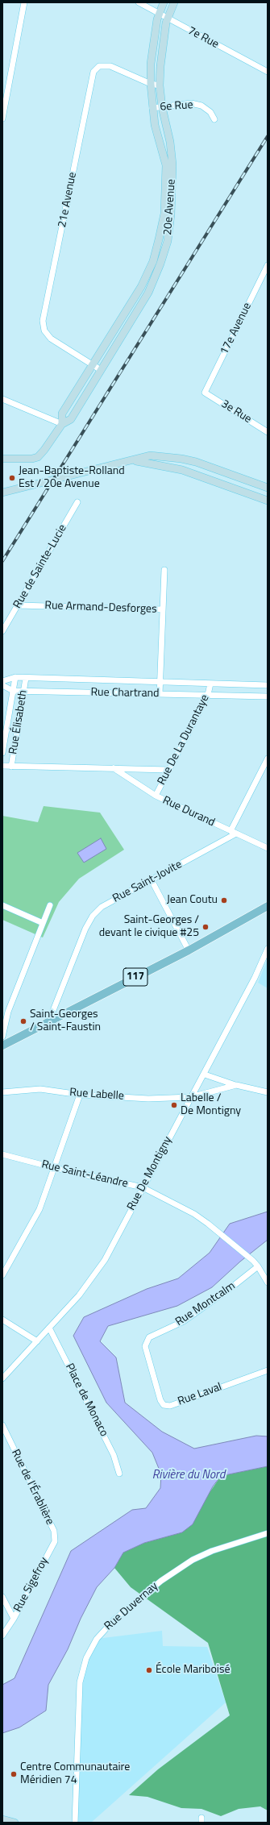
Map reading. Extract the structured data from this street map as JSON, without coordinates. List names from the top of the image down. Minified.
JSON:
{"streets":{"main road":["117"],"street":["7e Rue","6e Rue","21e Avenue","20e Avenue","17e Avenue","3e Rue","Rue de Sainte-Lucie","Rue Armand-Desforges","Rue Chartrand","Rue Élisabeth","Rue De La Durantaye","Rue Durand","Rue Saint-Jovite","Rue Labelle","Rue De Montigny","Rue Saint-Léandre","Rue Montcalm","Rue Laval","Place de Monaco","Rue de l'Érablière","Rue Sigefroy","Rue Duvernay"]},"crossings":[["7e Rue","20e Avenue"],["6e Rue","20e Avenue"],["21e Avenue","20e Avenue"],["17e Avenue","3e Rue"],["Rue de Sainte-Lucie","Rue Armand-Desforges"],["Rue Chartrand","Rue Élisabeth"],["Rue Chartrand","Rue De La Durantaye"],["Rue De La Durantaye","Rue Durand"],["Rue Durand","Rue Saint-Jovite"],["Rue Saint-Jovite","117"],["Rue Labelle","Rue De Montigny"],["Rue De Montigny","Rue Saint-Léandre"],["Rue De Montigny","Place de Monaco"],["Rue Saint-Léandre","Rue Montcalm"],["Rue Montcalm","Rue Laval"],["Rue de l'Érablière","Rue Sigefroy"]],"water":["Rivière du Nord"],"places":["Jean-Baptiste-Rolland Est / 20e Avenue","Jean Coutu","Saint-Georges / devant le civique #25","Saint-Georges / Saint-Faustin","Labelle / De Montigny","École Mariboisé","Centre Communautaire Méridien 74"]}
